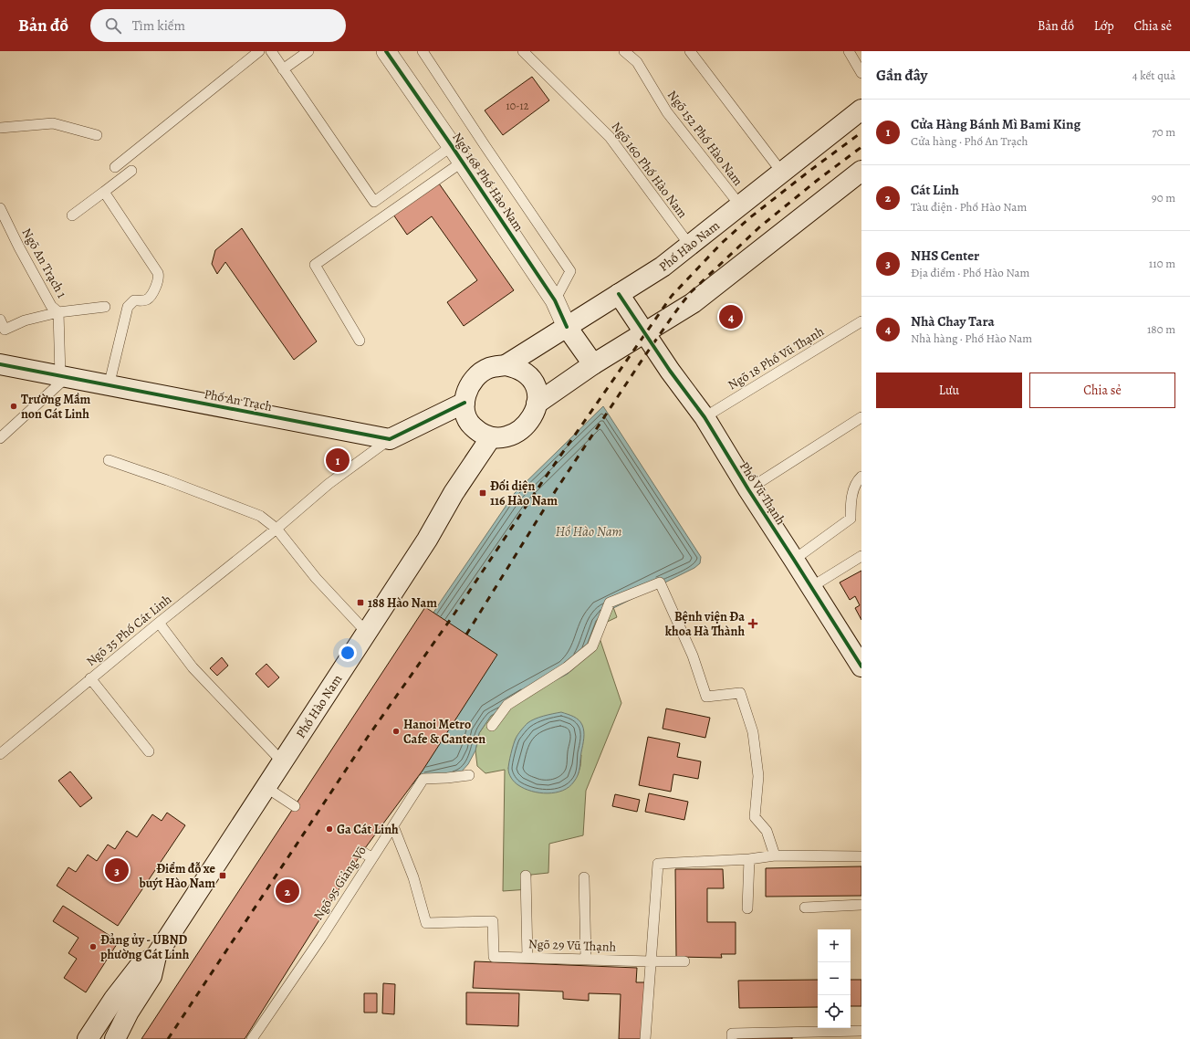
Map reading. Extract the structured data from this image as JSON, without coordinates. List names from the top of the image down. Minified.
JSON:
{"streets":{"main road":["Phố Hào Nam","Phố An Trạch","Phố Vũ Thạnh"],"street":["Ngõ 168 Phố Hào Nam"],"lane":["Ngõ 152 Phố Hào Nam","Ngõ 160 Phố Hào Nam","Ngõ An Trạch 1","Ngõ 18 Phố Vũ Thạnh","Ngõ 35 Phố Cát Linh","Ngõ 95 Giảng Võ","Ngõ 29 Vũ Thạnh"]},"crossings":[["Ngõ 152 Phố Hào Nam","Phố Hào Nam"],["Ngõ 160 Phố Hào Nam","Phố Hào Nam"],["Ngõ 168 Phố Hào Nam","Phố Hào Nam"],["Phố Hào Nam","Phố Vũ Thạnh"],["Ngõ An Trạch 1","Phố An Trạch"],["Ngõ 18 Phố Vũ Thạnh","Phố Vũ Thạnh"],["Phố An Trạch","Ngõ 35 Phố Cát Linh"],["Ngõ 95 Giảng Võ","Ngõ 29 Vũ Thạnh"]],"water":["Hồ Hào Nam"],"places":{"other":["Trường Mầm non Cát Linh","Hanoi Metro Cafe & Canteen","Ga Cát Linh","Đảng ủy - UBND phường Cát Linh"],"transit":["Đối diện 116 Hào Nam","188 Hào Nam","Điểm đỗ xe buýt Hào Nam"],"health":["Bệnh viện Đa khoa Hà Thành"]},"house_numbers":["10-12"],"page":{"header":"Bản đồ","search":"Tìm kiếm","nav":["Bản đồ","Lớp","Chia sẻ"],"heading":["Gần đây","4 kết quả"],"list":[{"mark":"1","name":"Cửa Hàng Bánh Mì Bami King","note":"Cửa hàng · Phố An Trạch","value":"70 m"},{"mark":"2","name":"Cát Linh","note":"Tàu điện · Phố Hào Nam","value":"90 m"},{"mark":"3","name":"NHS Center","note":"Địa điểm · Phố Hào Nam","value":"110 m"},{"mark":"4","name":"Nhà Chay Tara","note":"Nhà hàng · Phố Hào Nam","value":"180 m"}],"pins":["4","1","3","2"],"buttons":["Lưu","Chia sẻ"],"map_buttons":["+","−"]}}
